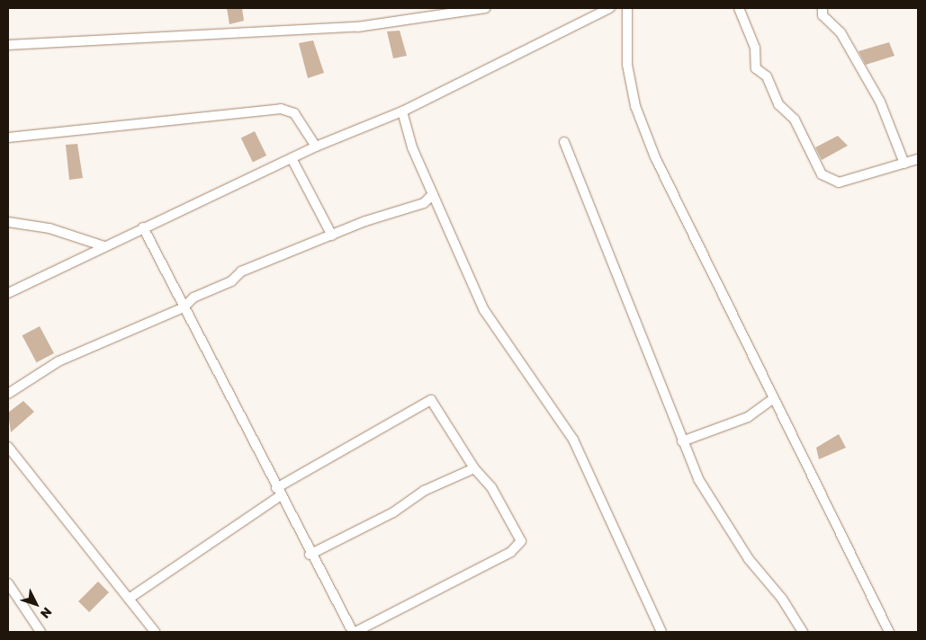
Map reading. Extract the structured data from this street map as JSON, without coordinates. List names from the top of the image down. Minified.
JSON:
{"north":"bottom right"}
